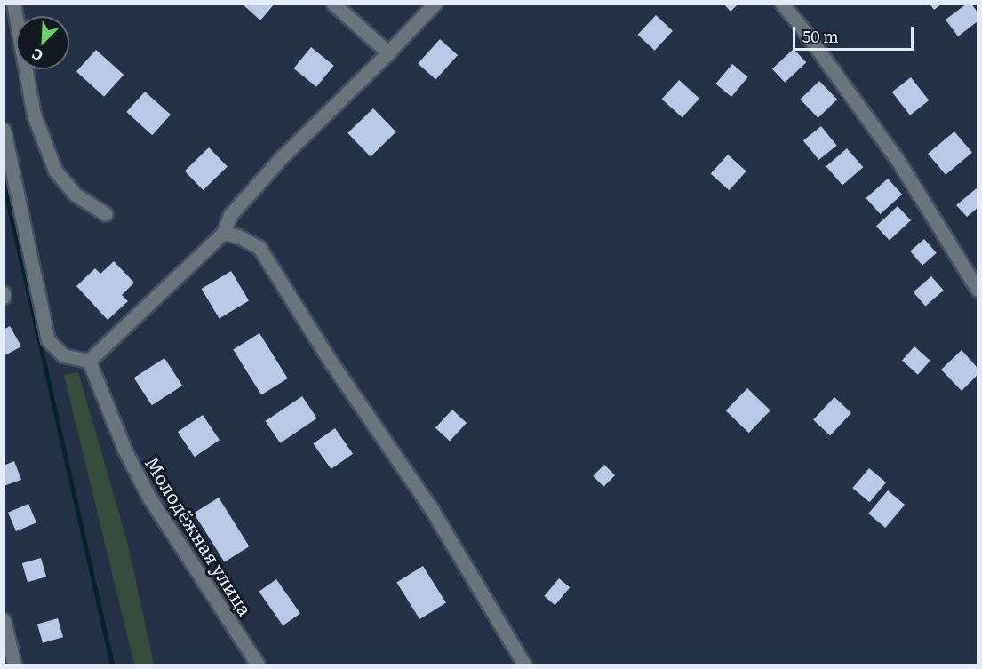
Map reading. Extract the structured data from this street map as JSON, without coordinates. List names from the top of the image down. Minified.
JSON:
{"streets":{"street":["Молодёжная улица"]},"scale_bar":"50 m","north":"bottom left"}
